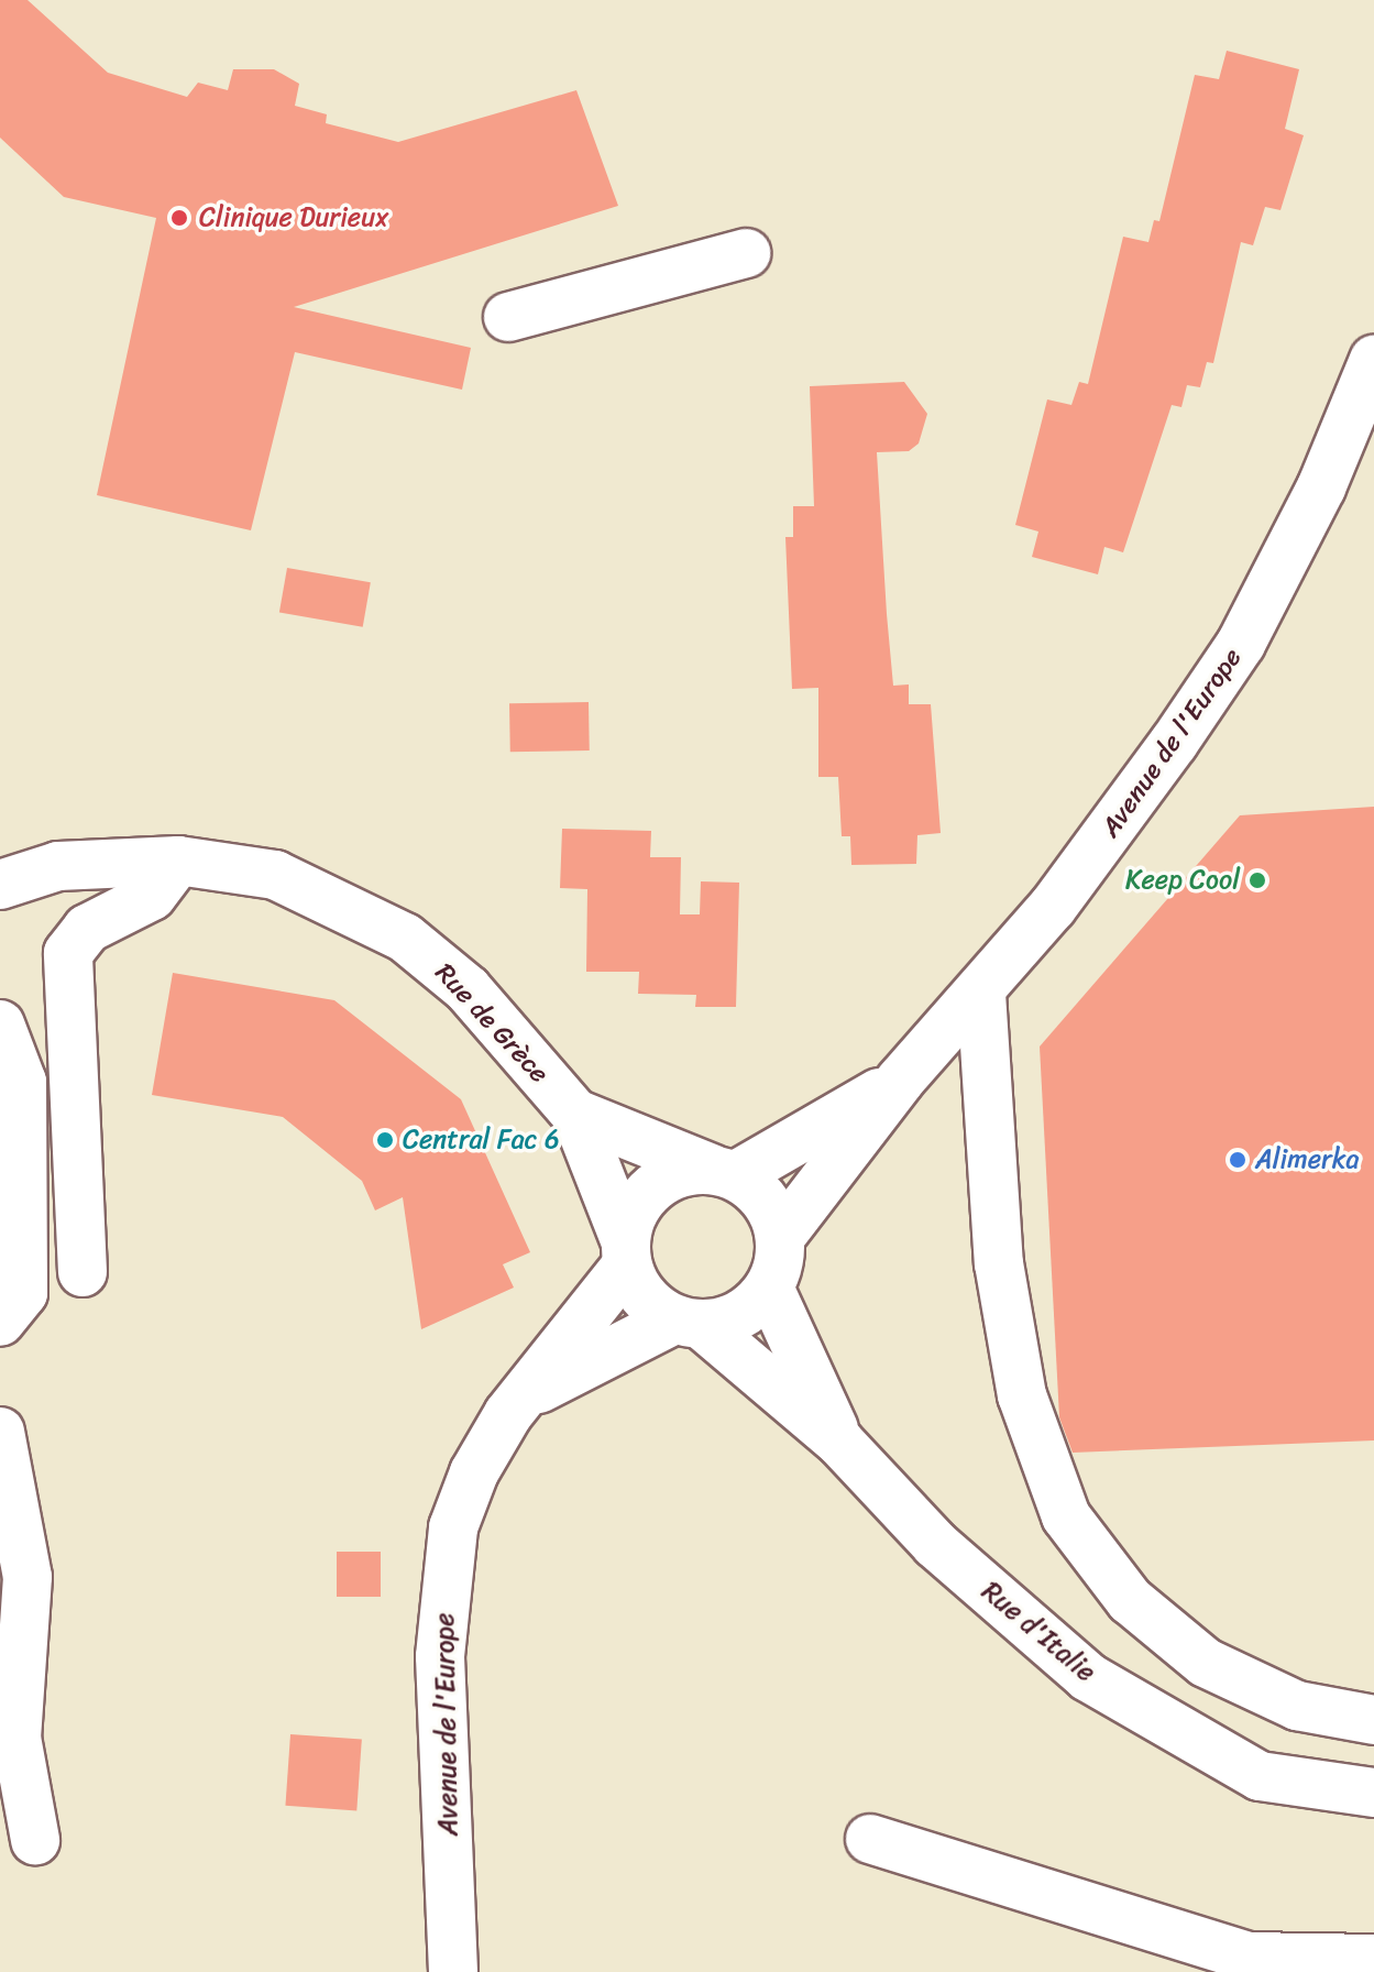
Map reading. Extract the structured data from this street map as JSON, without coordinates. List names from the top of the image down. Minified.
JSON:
{"streets":{"street":["Avenue de l'Europe","Rue de Grèce","Rue d'Italie"]},"crossings":[["Avenue de l'Europe","Rue de Grèce"],["Avenue de l'Europe","Rue d'Italie"],["Rue de Grèce","Rue d'Italie"]],"places":["Clinique Durieux","Keep Cool","Central Fac 6","Alimerka"]}
